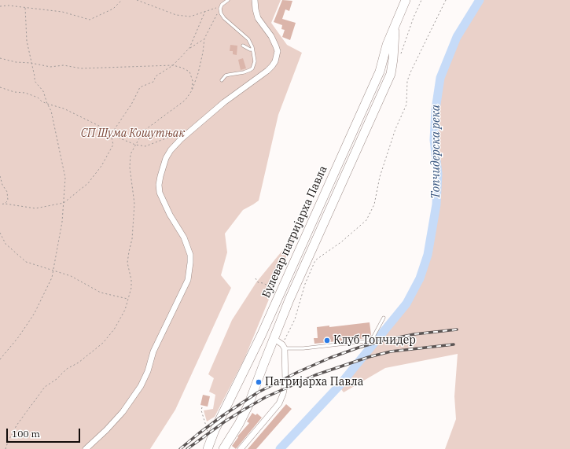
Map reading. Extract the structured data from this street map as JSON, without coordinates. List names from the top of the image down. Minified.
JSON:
{"streets":{"main road":["Булевар патријарха Павла"]},"water":["Топчидерска река"],"parks":["СП Шума Кошутњак"],"places":["Клуб Топчидер","Патријарха Павла"],"scale_bar":"100 m"}
